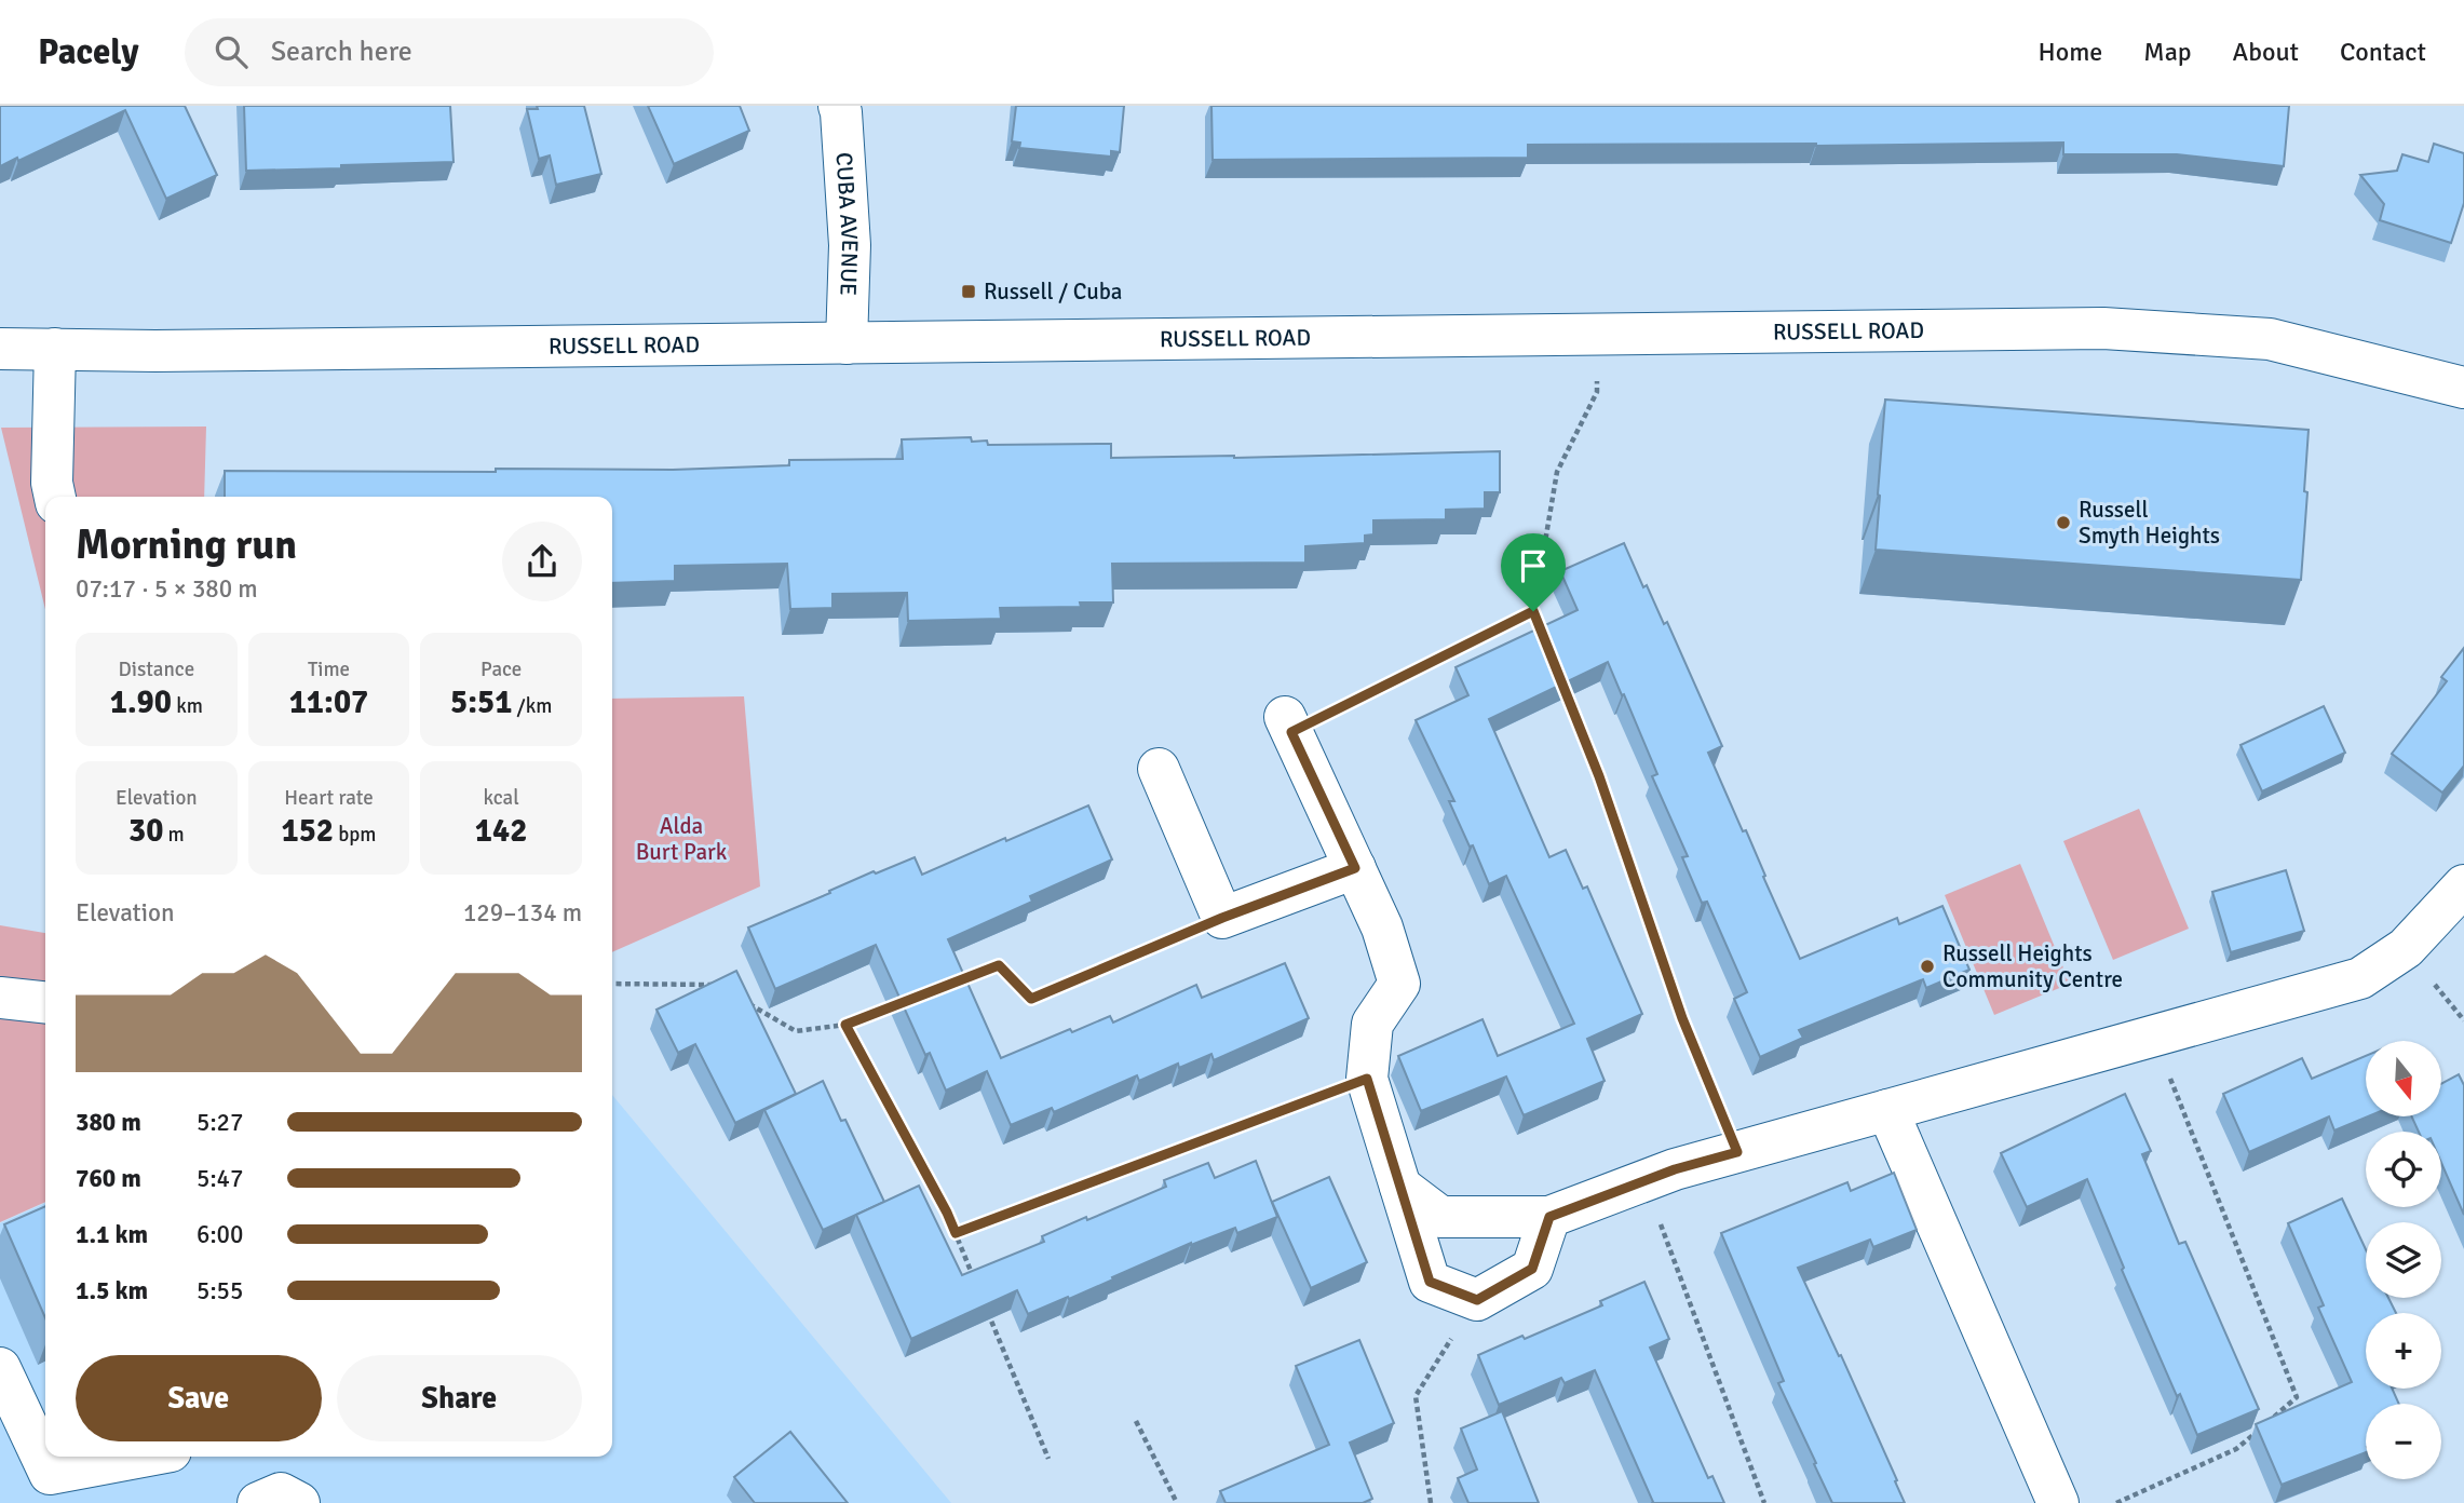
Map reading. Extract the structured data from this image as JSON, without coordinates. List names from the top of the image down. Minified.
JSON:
{"streets":{"street":["CUBA AVENUE","RUSSELL ROAD"]},"crossings":[["CUBA AVENUE","RUSSELL ROAD"]],"parks":["Alda Burt Park"],"places":{"transit":["Russell / Cuba"],"other":["Russell Smyth Heights","Russell Heights Community Centre"]},"north":"bottom","page":{"header":"Pacely","search":"Search here","nav":["Home","Map","About","Contact"],"heading":["Morning run","07:17 · 5 × 380 m"],"stats":[["Distance","1.90 km"],["Time","11:07"],["Pace","5:51 /km"],["Elevation","30 m"],["Heart rate","152 bpm"],["kcal","142"]],"chart":["Elevation","129–134 m"],"map_buttons":["+","−"],"list":[{"name":"380 m","note":"5:27"},{"name":"760 m","note":"5:47"},{"name":"1.1 km","note":"6:00"},{"name":"1.5 km","note":"5:55"}],"buttons":["Save","Share"]}}
